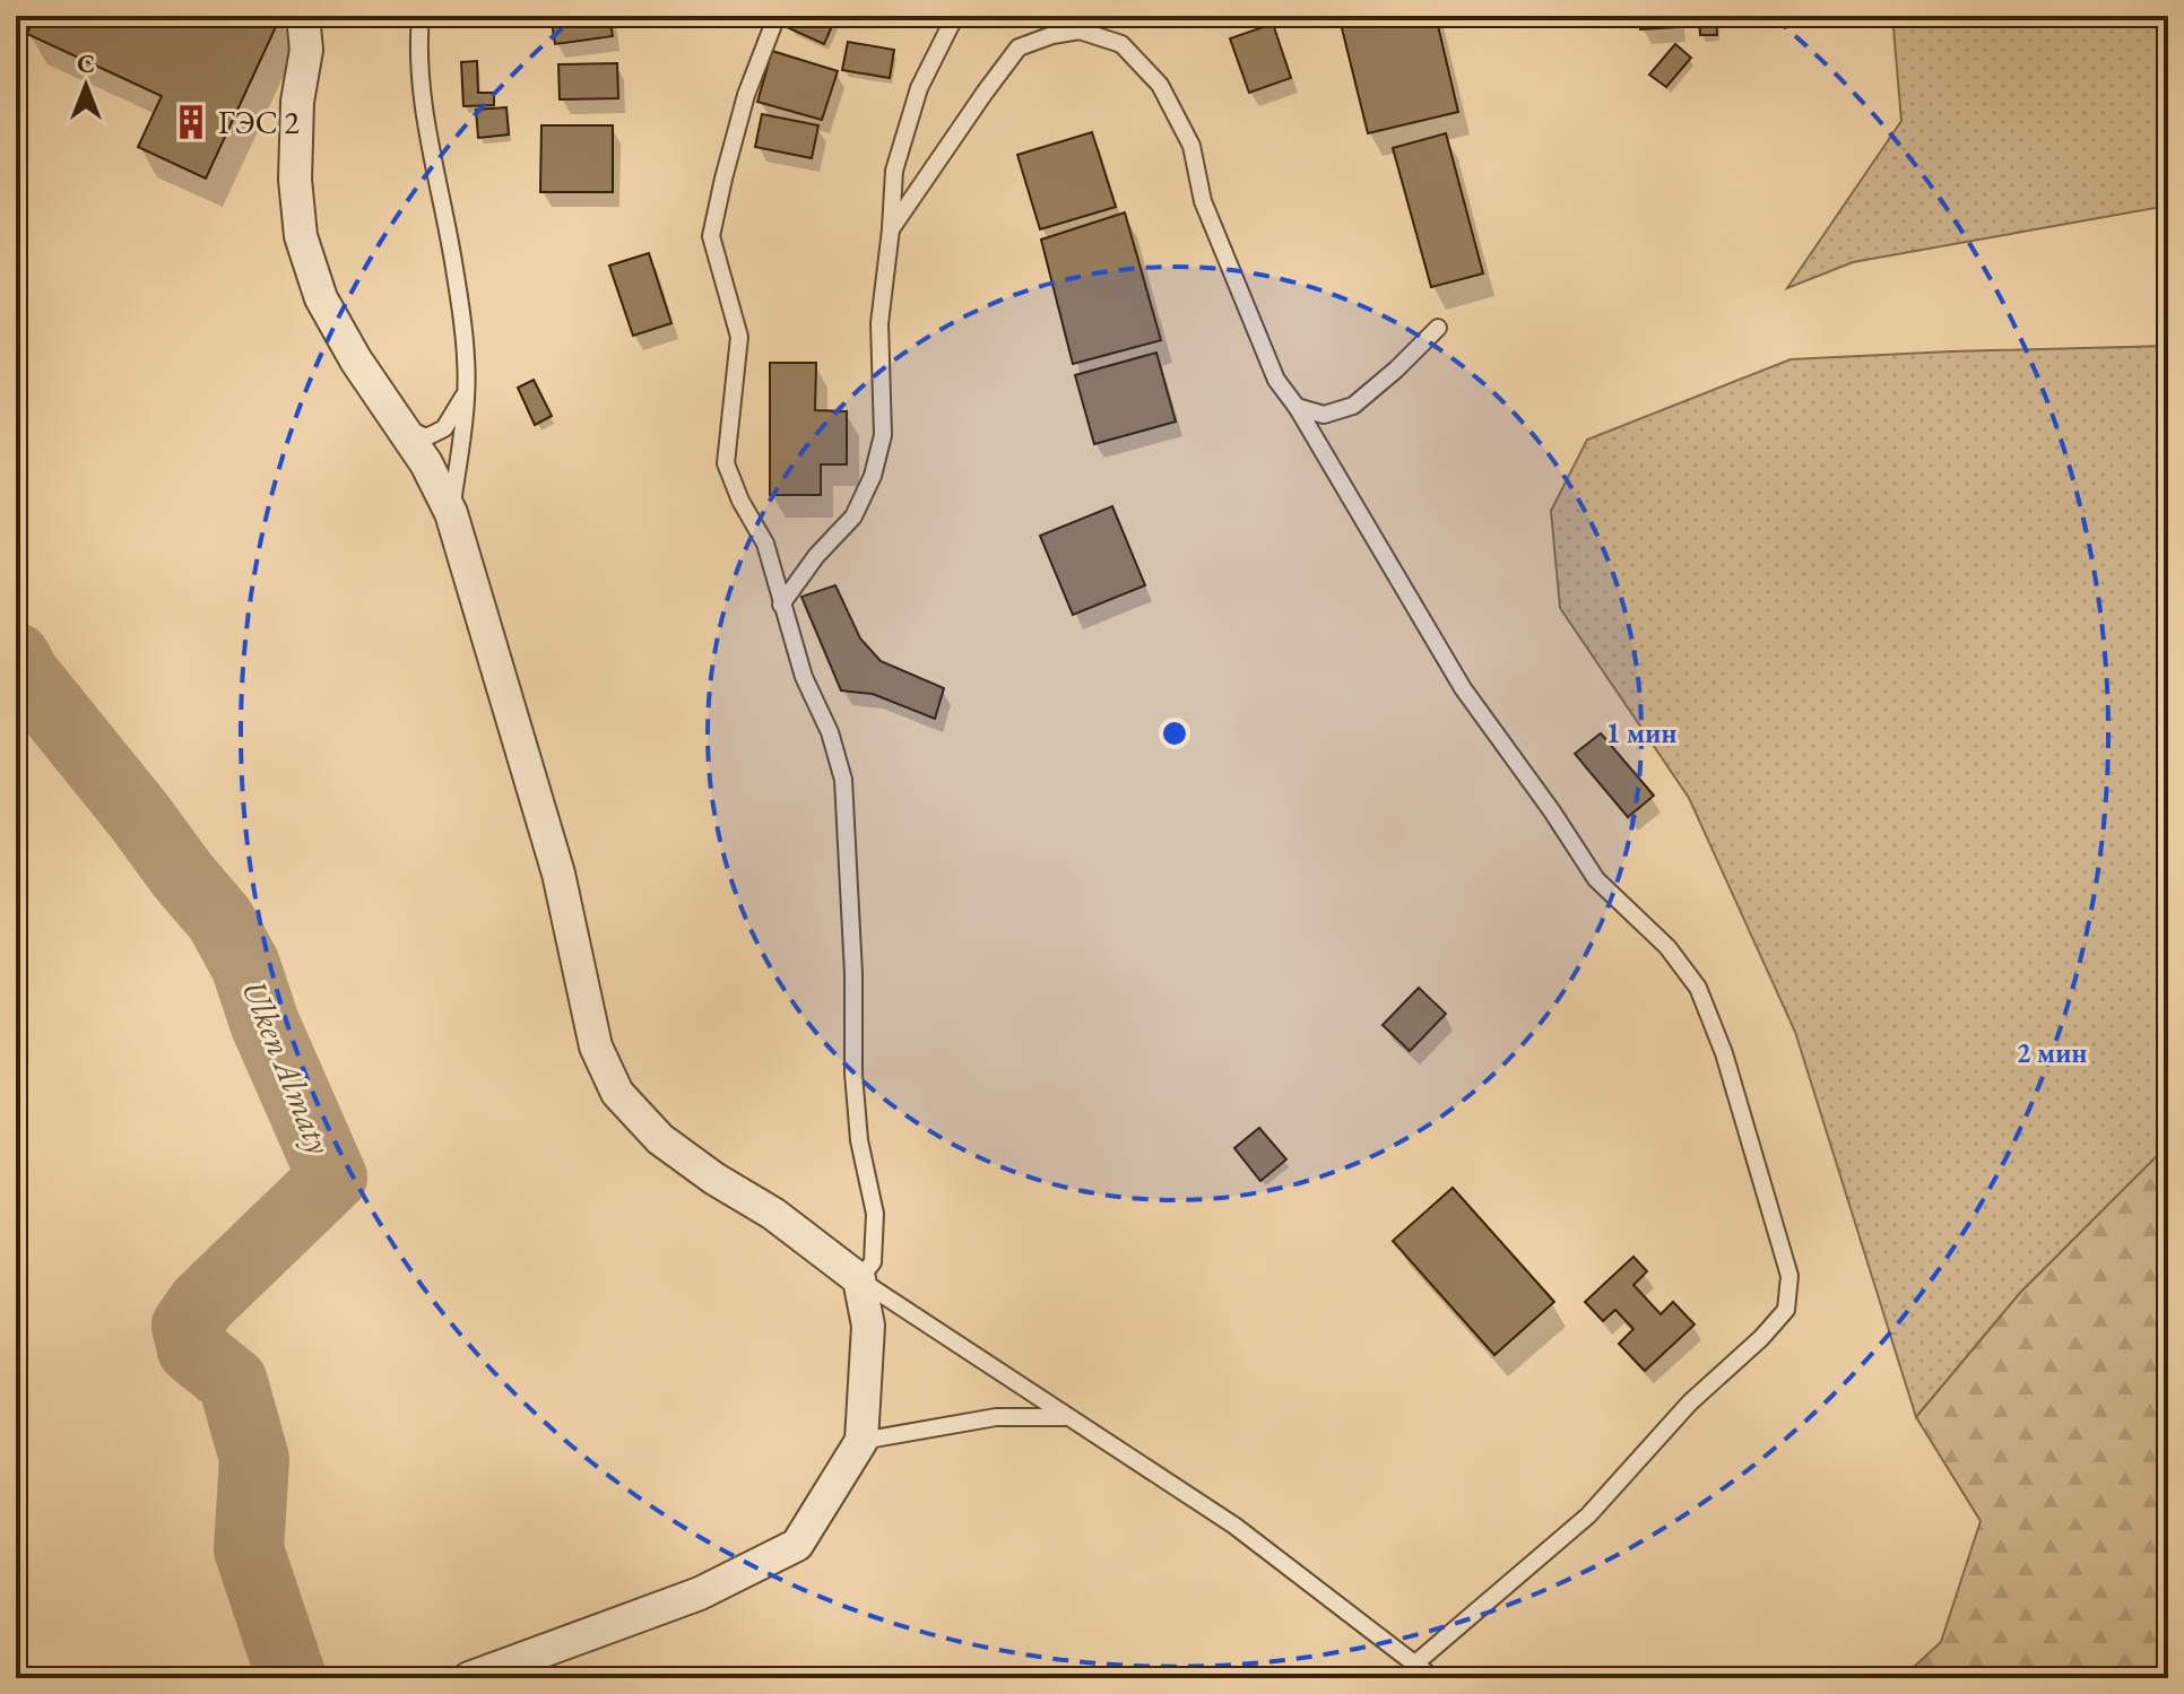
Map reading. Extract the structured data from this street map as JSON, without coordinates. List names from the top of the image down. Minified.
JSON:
{"water":["Ulken Almaty"],"places":{"building":["ГЭС 2"]},"north":"top","rings":["1 мин","2 мин"]}
